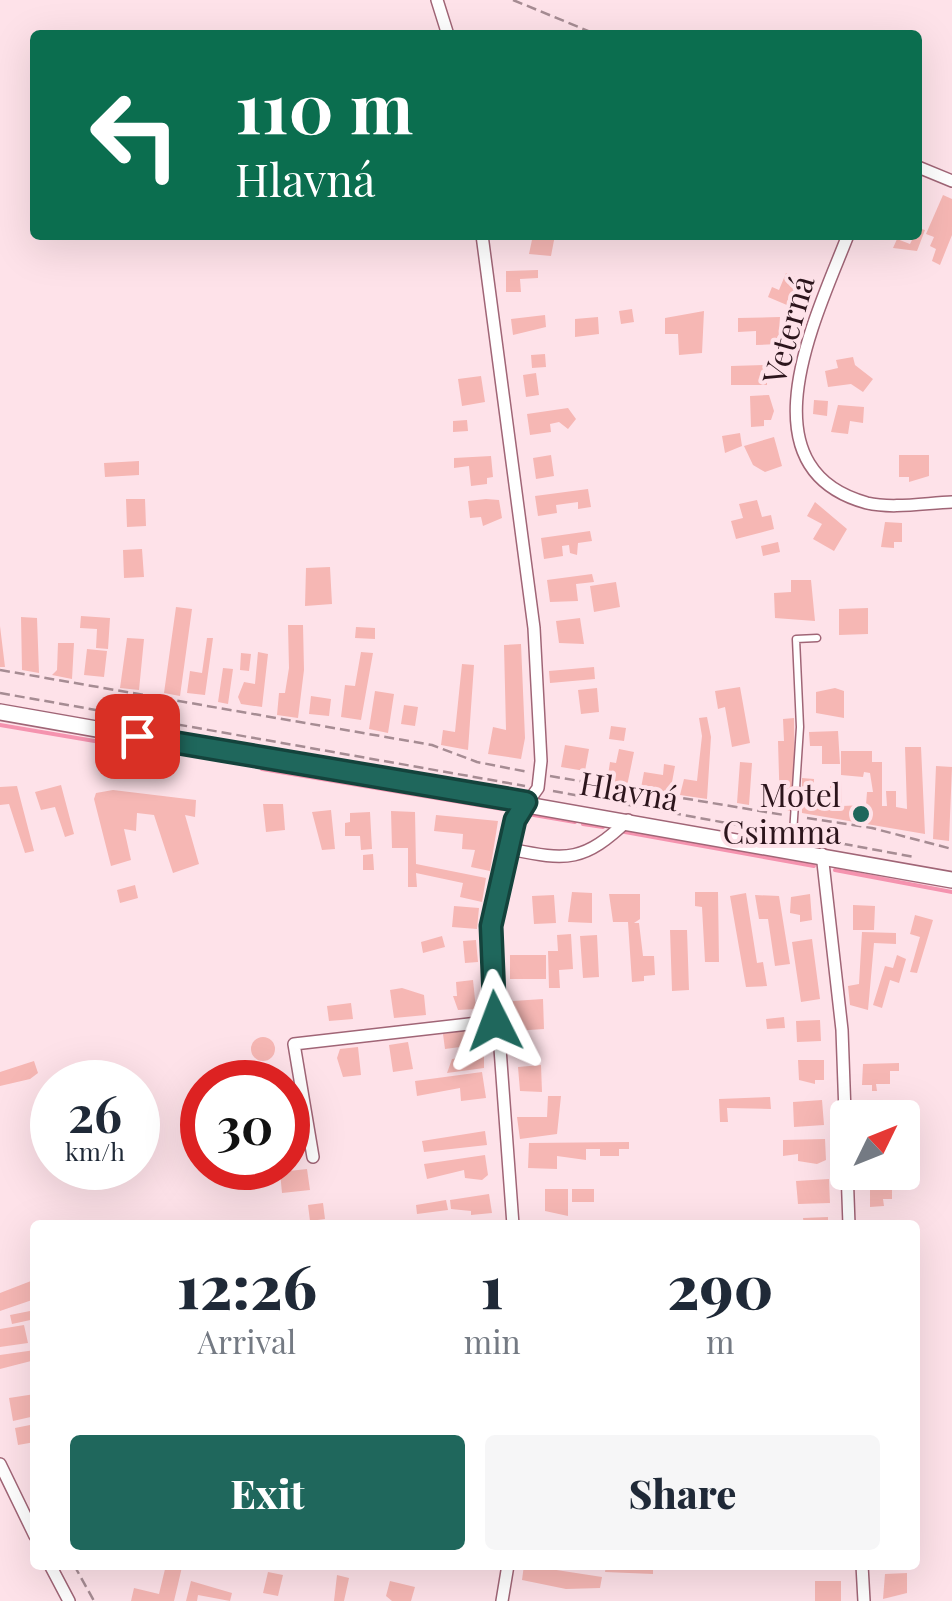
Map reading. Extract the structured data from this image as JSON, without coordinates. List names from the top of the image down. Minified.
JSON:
{"streets":{"street":["Veterná","Hlavná"]},"places":["Motel Csimma"],"north":"top right","page":{"turn":["110 m","Hlavná"],"speed":"26 km/h","limit":"30","eta":["12:26","Arrival","1","min","290","m"],"buttons":["Exit","Share"]}}
